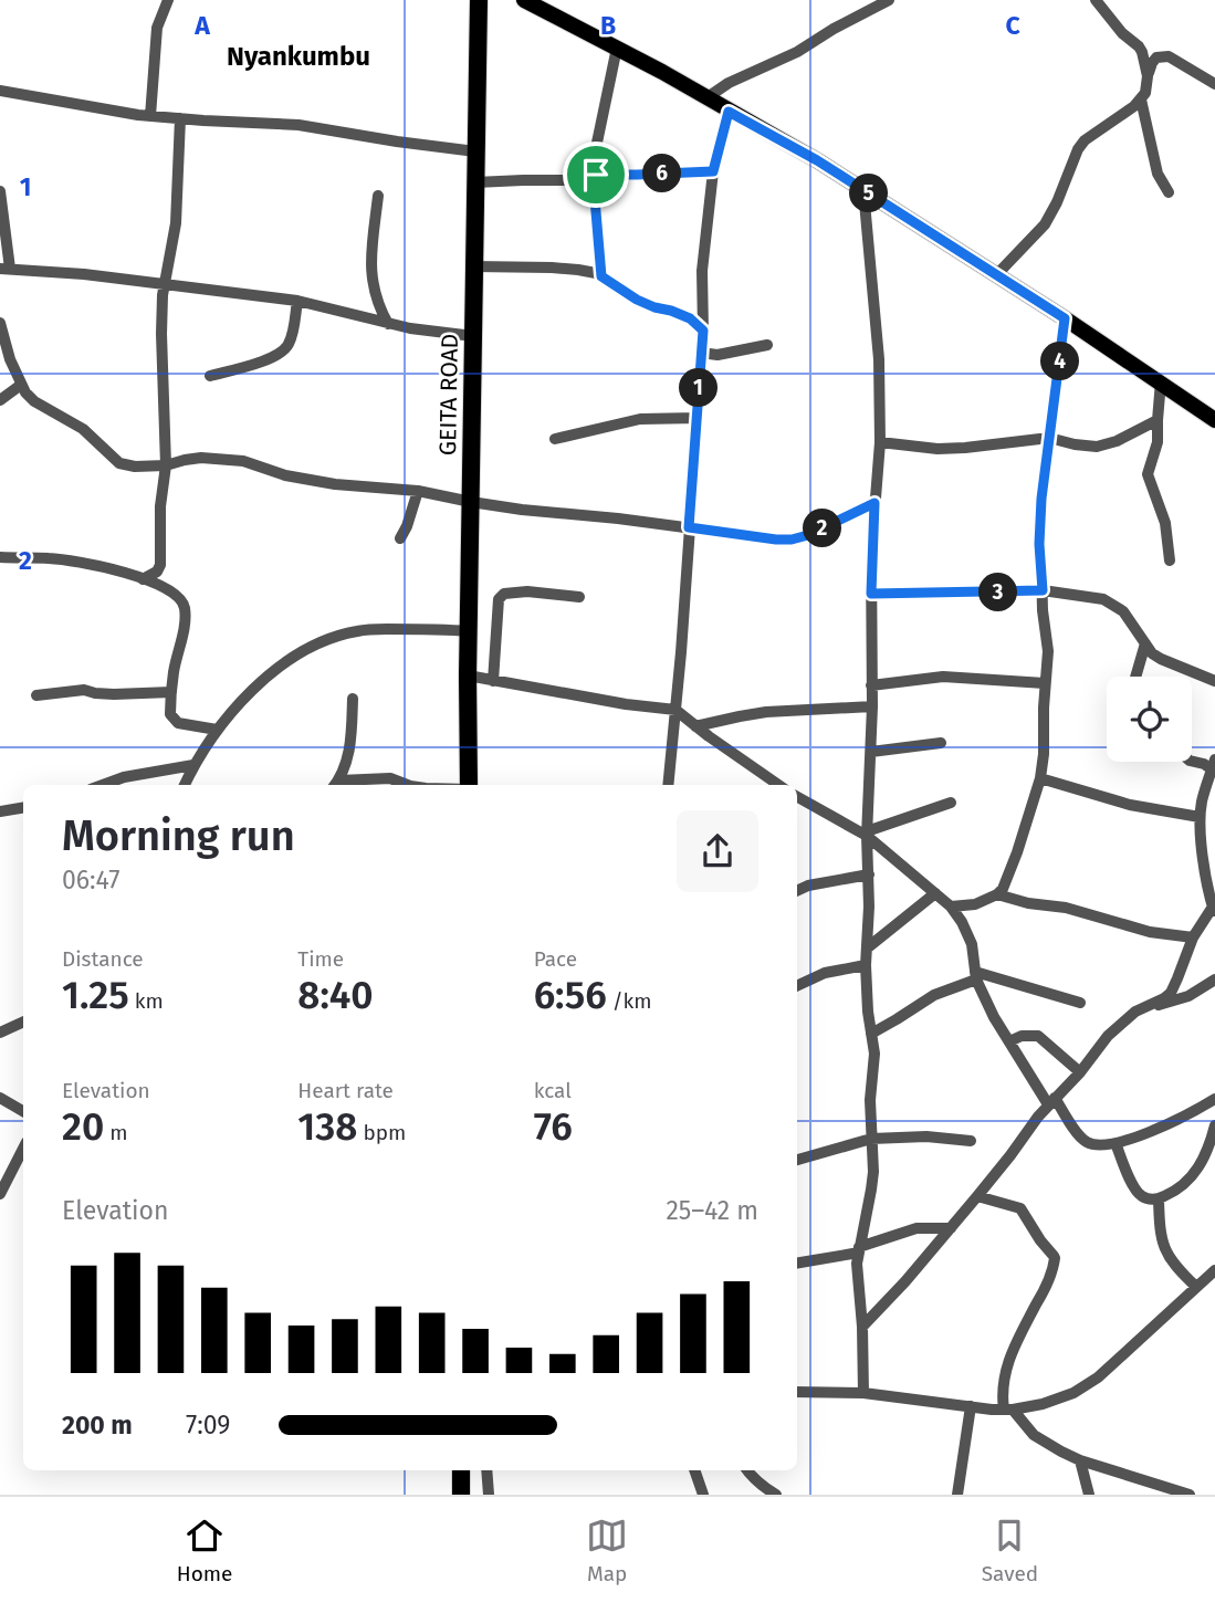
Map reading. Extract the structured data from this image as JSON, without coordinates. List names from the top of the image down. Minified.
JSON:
{"streets":{"highway":["GEITA ROAD"]},"districts":["Nyankumbu"],"page":{"pins":["6","5","4","1","2","3"],"heading":["Morning run","06:47"],"stats":[["Distance","1.25 km"],["Time","8:40"],["Pace","6:56 /km"],["Elevation","20 m"],["Heart rate","138 bpm"],["kcal","76"]],"chart":["Elevation","25–42 m"],"list":[{"name":"200 m","note":"7:09"}],"tabs":["Home","Map","Saved"]},"grid":{"columns":["A","B","C"],"rows":["1","2"]}}
